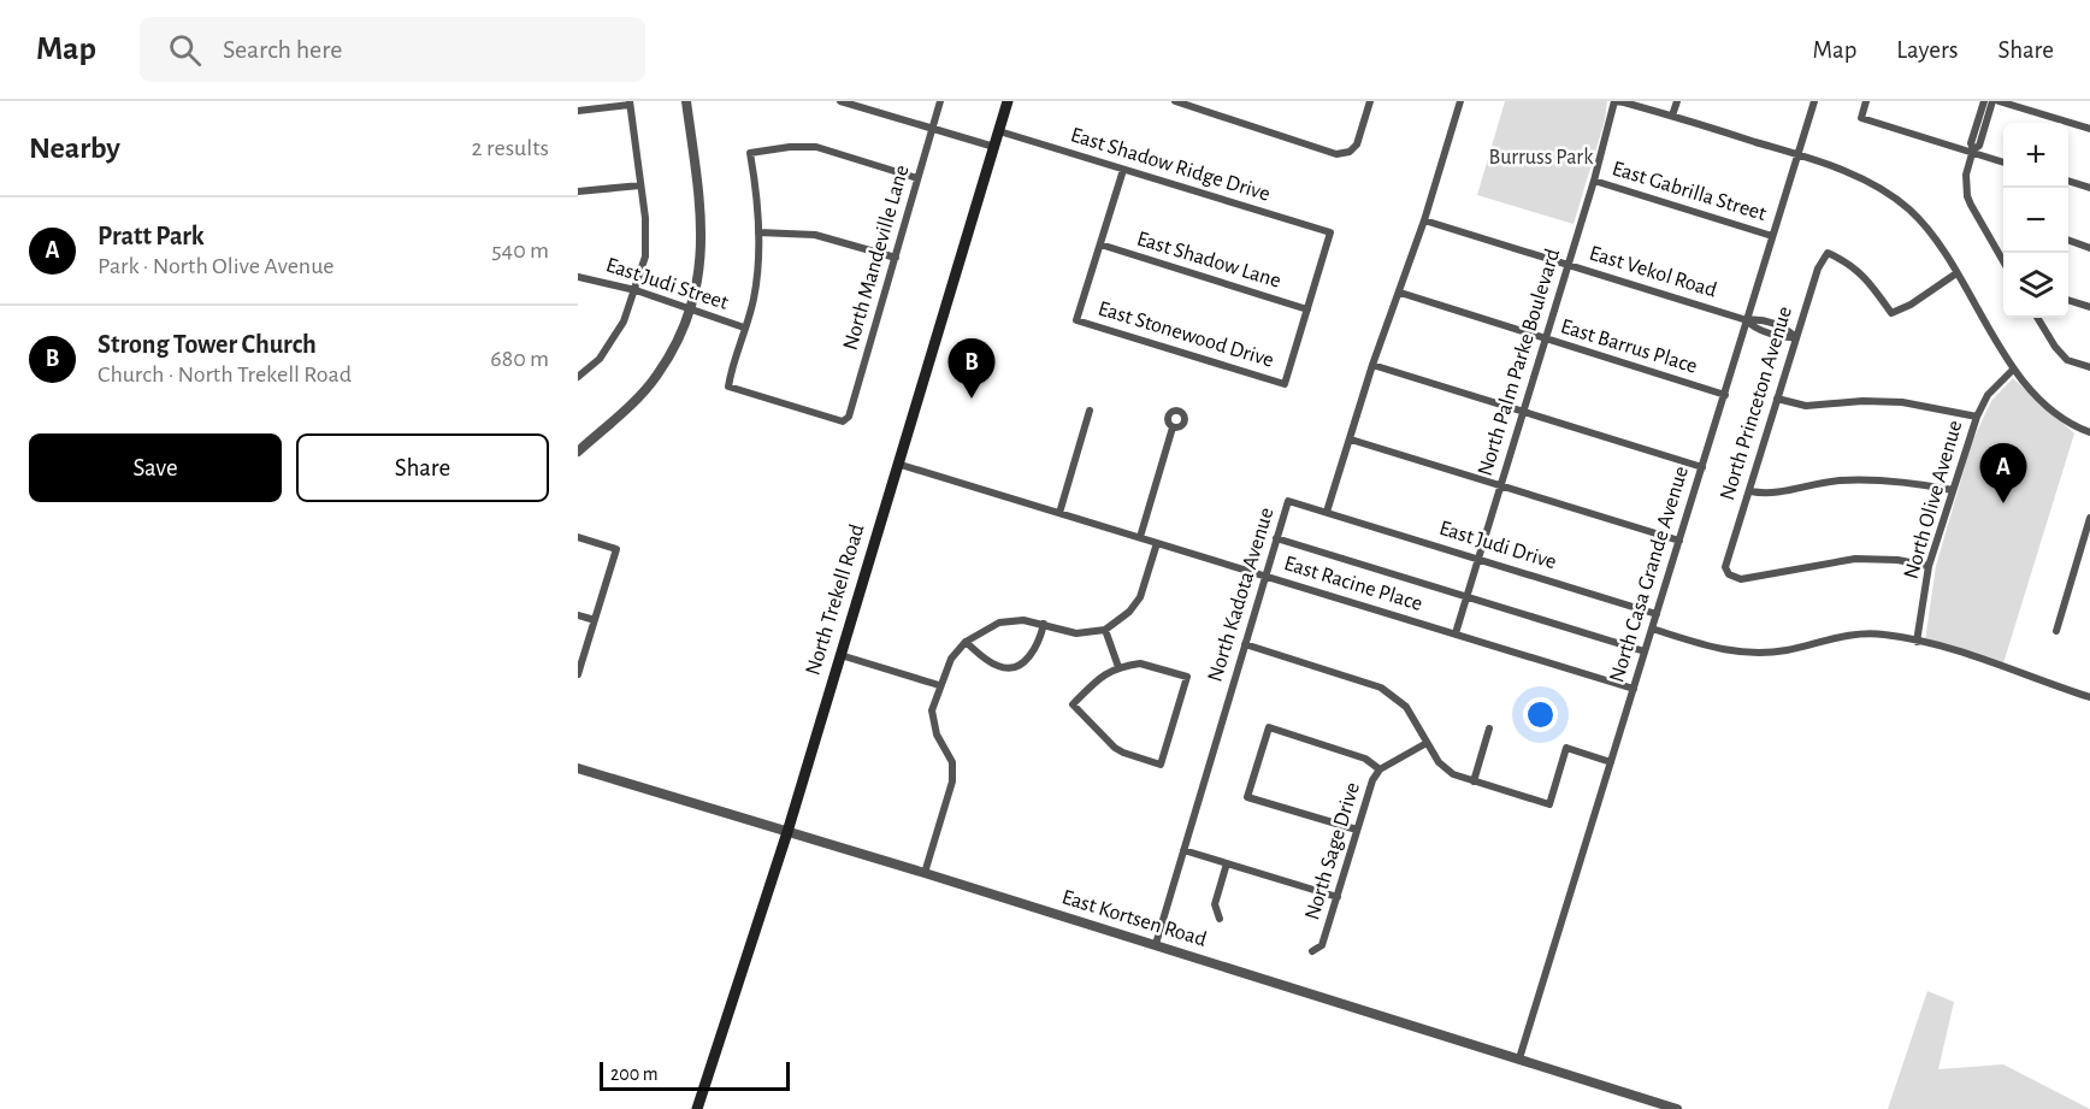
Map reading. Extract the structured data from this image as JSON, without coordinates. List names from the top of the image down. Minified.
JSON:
{"streets":{"main road":["North Trekell Road"],"street":["East Shadow Ridge Drive","East Gabrilla Street","North Mandeville Lane","East Shadow Lane","East Vekol Road","East Judi Street","East Stonewood Drive","East Barrus Place","North Palm Parke Boulevard","North Princeton Avenue","North Olive Avenue","East Judi Drive","North Casa Grande Avenue","East Racine Place","North Kadota Avenue","North Sage Drive","East Kortsen Road"]},"crossings":[["East Shadow Ridge Drive","East Shadow Lane"],["East Shadow Ridge Drive","East Stonewood Drive"],["East Shadow Ridge Drive","North Trekell Road"],["East Gabrilla Street","North Palm Parke Boulevard"],["East Gabrilla Street","North Casa Grande Avenue"],["North Mandeville Lane","East Judi Street"],["East Shadow Lane","East Stonewood Drive"],["East Vekol Road","North Palm Parke Boulevard"],["East Vekol Road","North Princeton Avenue"],["East Vekol Road","North Casa Grande Avenue"],["East Barrus Place","North Palm Parke Boulevard"],["East Barrus Place","North Casa Grande Avenue"],["North Palm Parke Boulevard","East Judi Drive"],["North Palm Parke Boulevard","East Racine Place"],["North Princeton Avenue","North Olive Avenue"],["East Judi Drive","North Casa Grande Avenue"],["East Judi Drive","North Kadota Avenue"],["North Casa Grande Avenue","East Racine Place"],["North Casa Grande Avenue","East Kortsen Road"],["East Racine Place","North Kadota Avenue"],["East Racine Place","North Trekell Road"],["North Kadota Avenue","East Kortsen Road"],["North Trekell Road","East Kortsen Road"]],"parks":["Burruss Park"],"scale_bar":"200 m","page":{"header":"Map","search":"Search here","nav":["Map","Layers","Share"],"heading":["Nearby","2 results"],"map_buttons":["+","−"],"list":[{"mark":"A","name":"Pratt Park","note":"Park · North Olive Avenue","value":"540 m"},{"mark":"B","name":"Strong Tower Church","note":"Church · North Trekell Road","value":"680 m"}],"pins":["B","A"],"buttons":["Save","Share"],"scale":"200 m"}}
